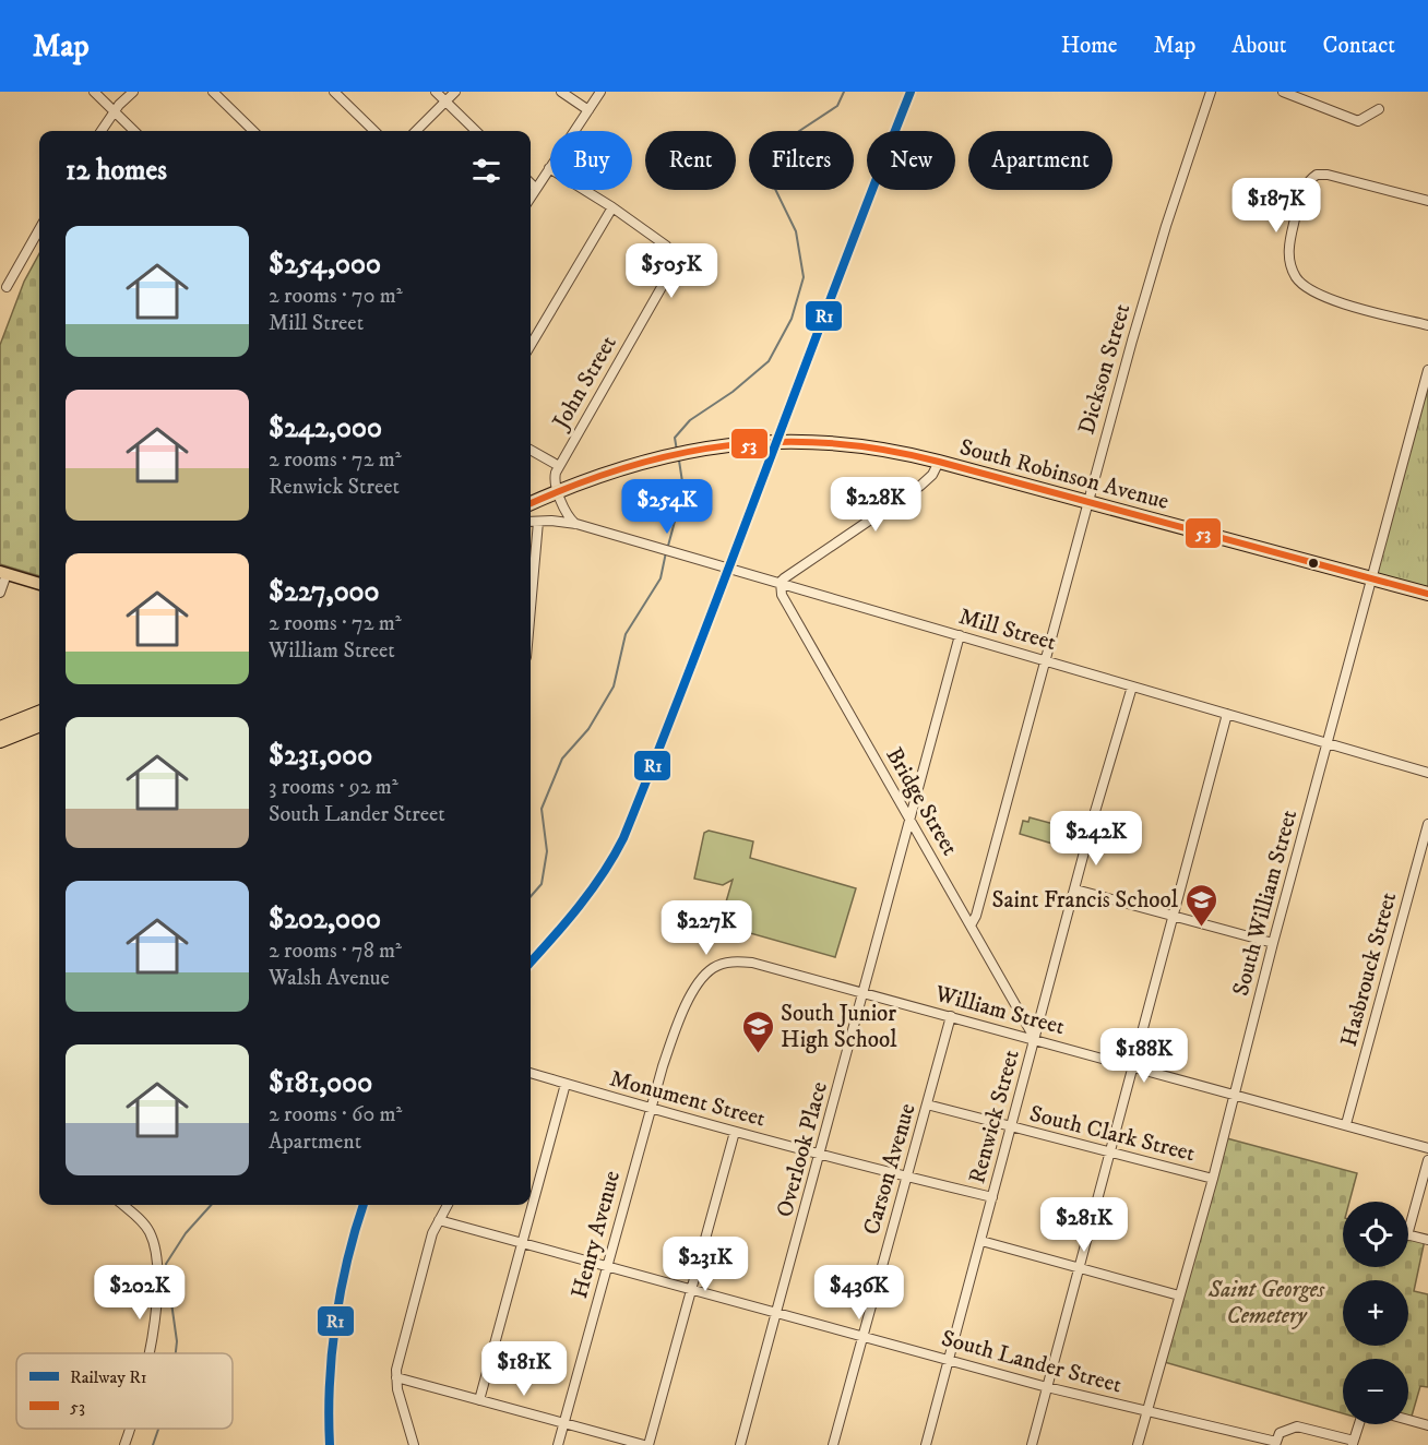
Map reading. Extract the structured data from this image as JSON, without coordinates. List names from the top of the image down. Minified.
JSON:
{"streets":{"highway":["South Robinson Avenue"],"street":["Dickson Street","John Street","Mill Street","Bridge Street","South William Street","Hasbrouck Street","William Street","Monument Street","Renwick Street","South Clark Street","Overlook Place","Carson Avenue","Henry Avenue","South Lander Street"]},"crossings":[["Dickson Street","South Robinson Avenue"],["Dickson Street","Mill Street"],["John Street","South Robinson Avenue"],["South Robinson Avenue","South William Street"],["Mill Street","Bridge Street"],["Mill Street","South William Street"],["Mill Street","Renwick Street"],["Mill Street","Overlook Place"],["Bridge Street","William Street"],["Bridge Street","Renwick Street"],["Bridge Street","Overlook Place"],["South William Street","William Street"],["South William Street","South Clark Street"],["South William Street","South Lander Street"],["Hasbrouck Street","William Street"],["William Street","Monument Street"],["William Street","Renwick Street"],["William Street","Overlook Place"],["William Street","Carson Avenue"],["William Street","Henry Avenue"],["Monument Street","Renwick Street"],["Monument Street","Overlook Place"],["Monument Street","Carson Avenue"],["Monument Street","Henry Avenue"],["Renwick Street","South Clark Street"],["Renwick Street","South Lander Street"],["South Clark Street","Carson Avenue"],["Overlook Place","South Lander Street"],["Carson Avenue","South Lander Street"],["Henry Avenue","South Lander Street"]],"parks":["Saint Georges Cemetery"],"places":{"school or university":["Saint Francis School","South Junior High School"]},"lines":["rail line R1","transit line 53"],"legend":["Railway R1","53"],"page":{"header":"Map","nav":["Home","Map","About","Contact"],"chip":["Buy","Rent","Filters","New","Apartment"],"heading":"12 homes","price":["$187K","$505K","$228K","$254K","$242K","$227K","$188K","$281K","$231K","$202K","$436K","$181K"],"list":[{"name":"$254,000","note":"2 rooms · 70 m² · Mill Street"},{"name":"$242,000","note":"2 rooms · 72 m² · Renwick Street"},{"name":"$227,000","note":"2 rooms · 72 m² · William Street"},{"name":"$231,000","note":"3 rooms · 92 m² · South Lander Street"},{"name":"$202,000","note":"2 rooms · 78 m² · Walsh Avenue"},{"name":"$181,000","note":"2 rooms · 60 m² · Apartment"}],"map_buttons":["+","−"]}}
